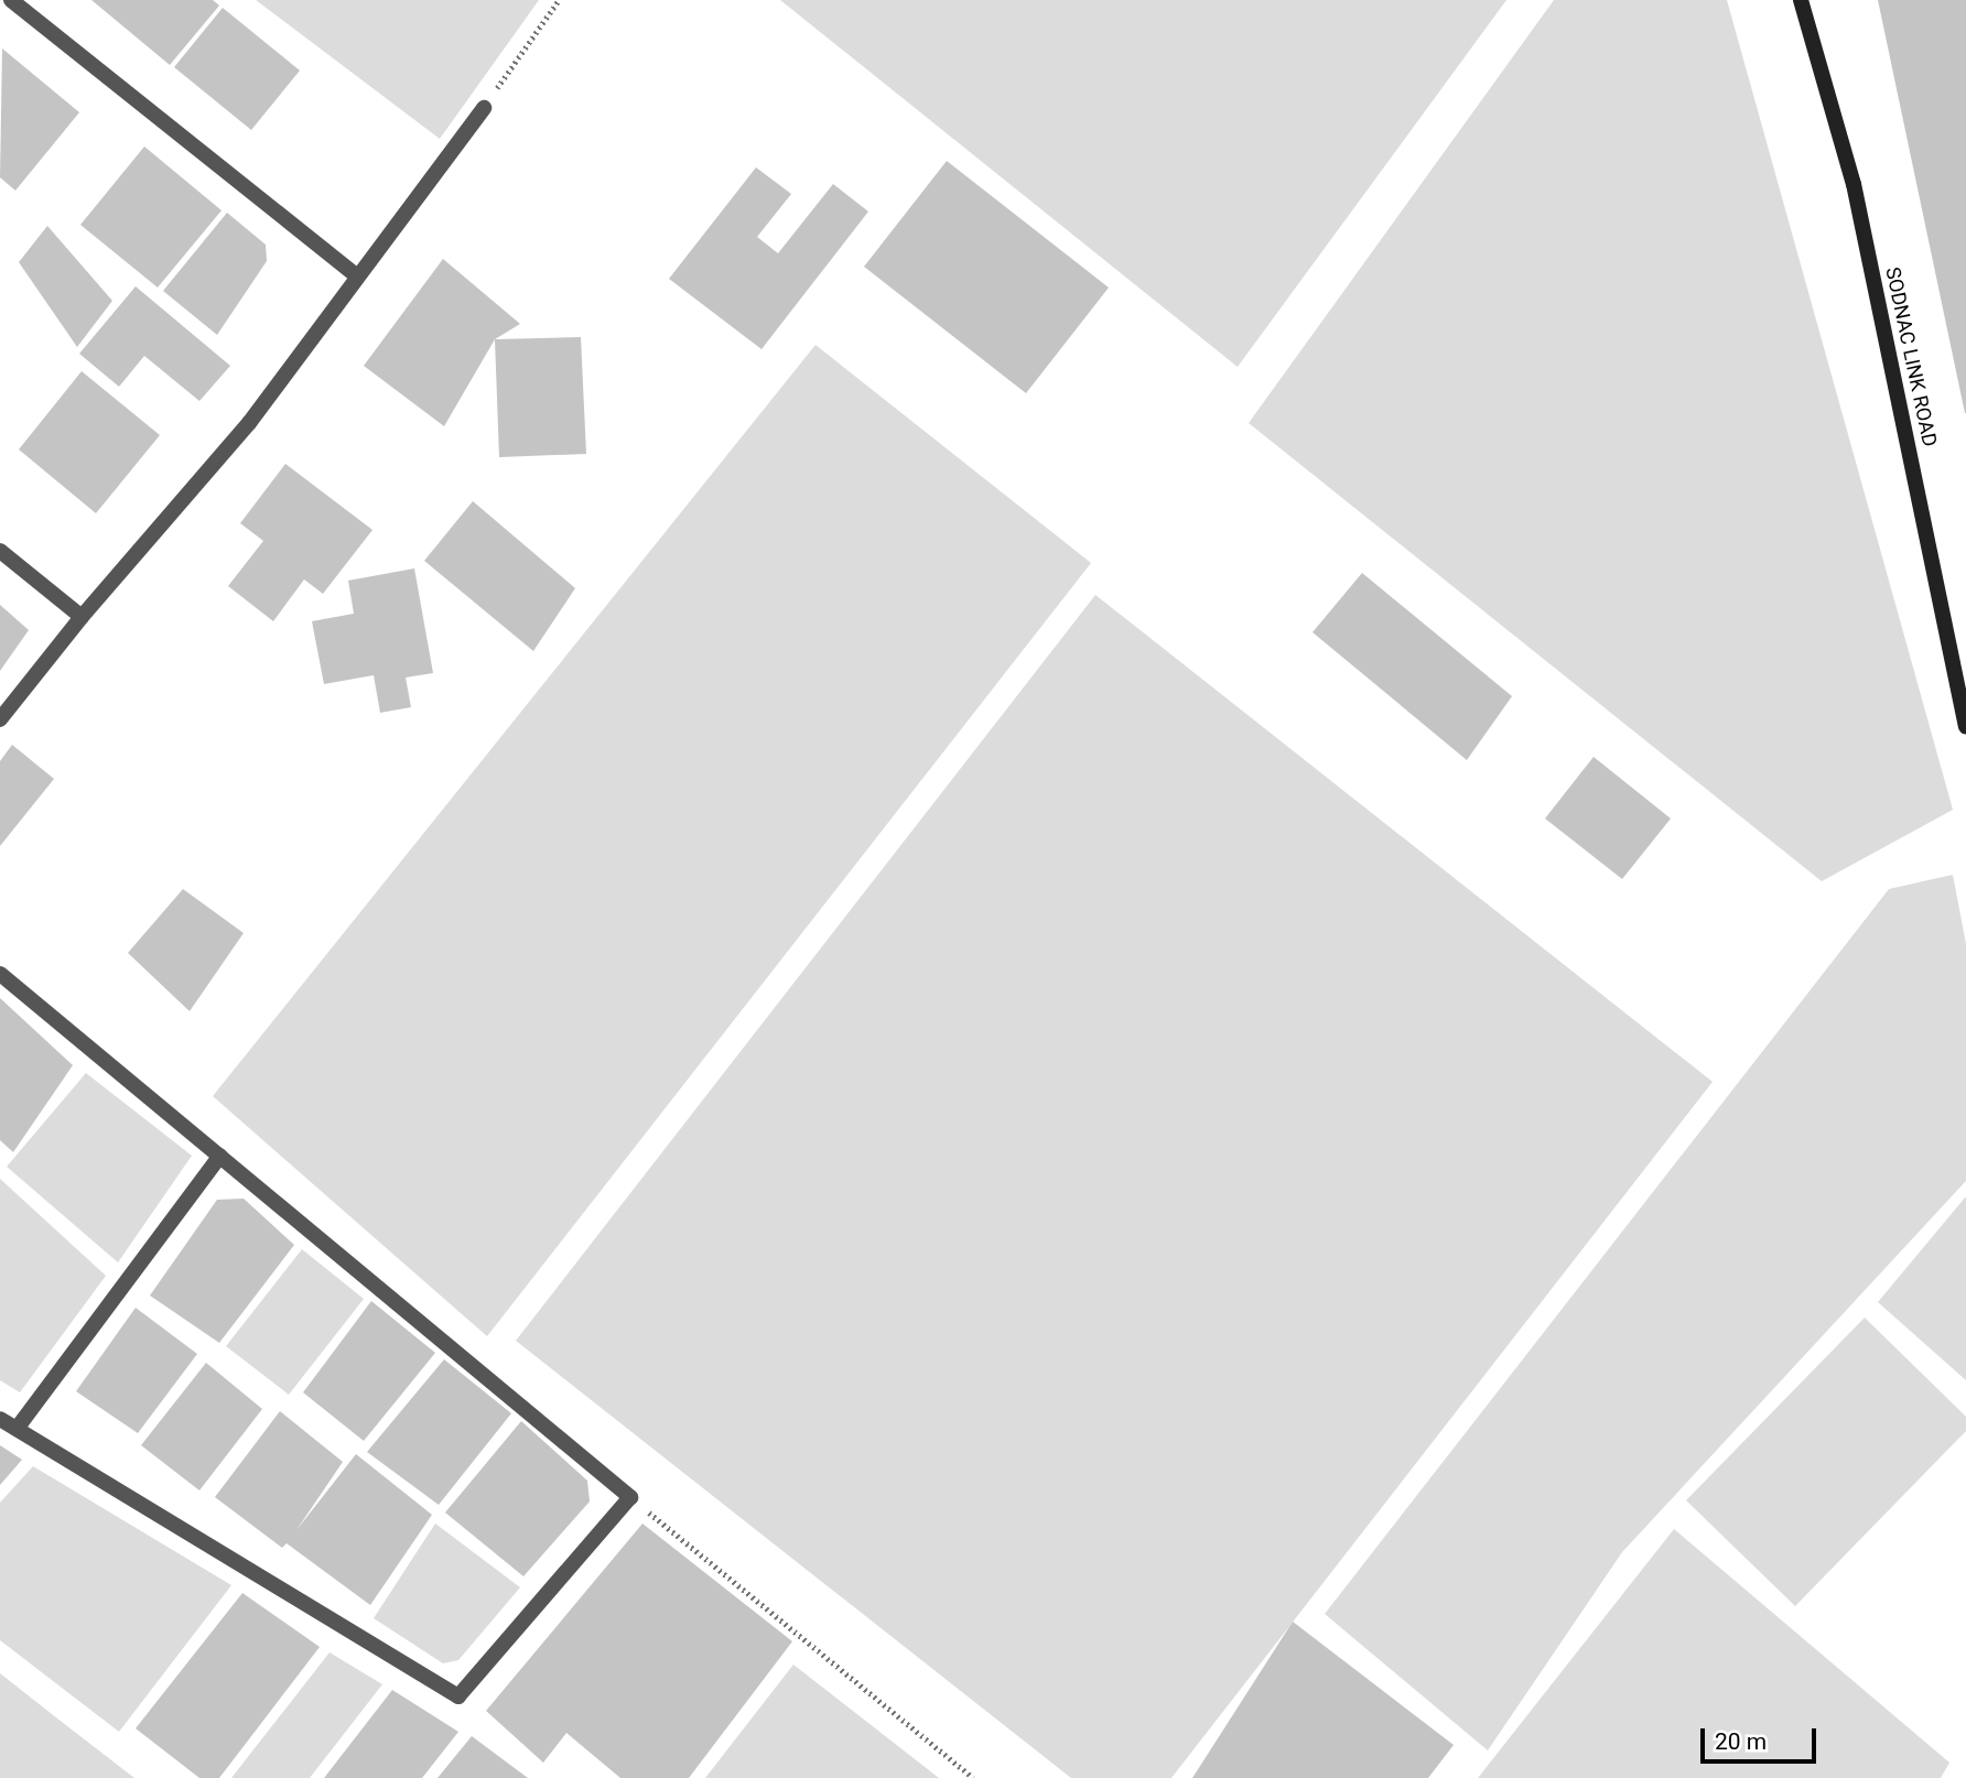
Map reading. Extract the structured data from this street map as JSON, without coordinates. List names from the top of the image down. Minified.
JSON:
{"streets":{"main road":["SODNAC LINK ROAD"]},"scale_bar":"20 m"}
